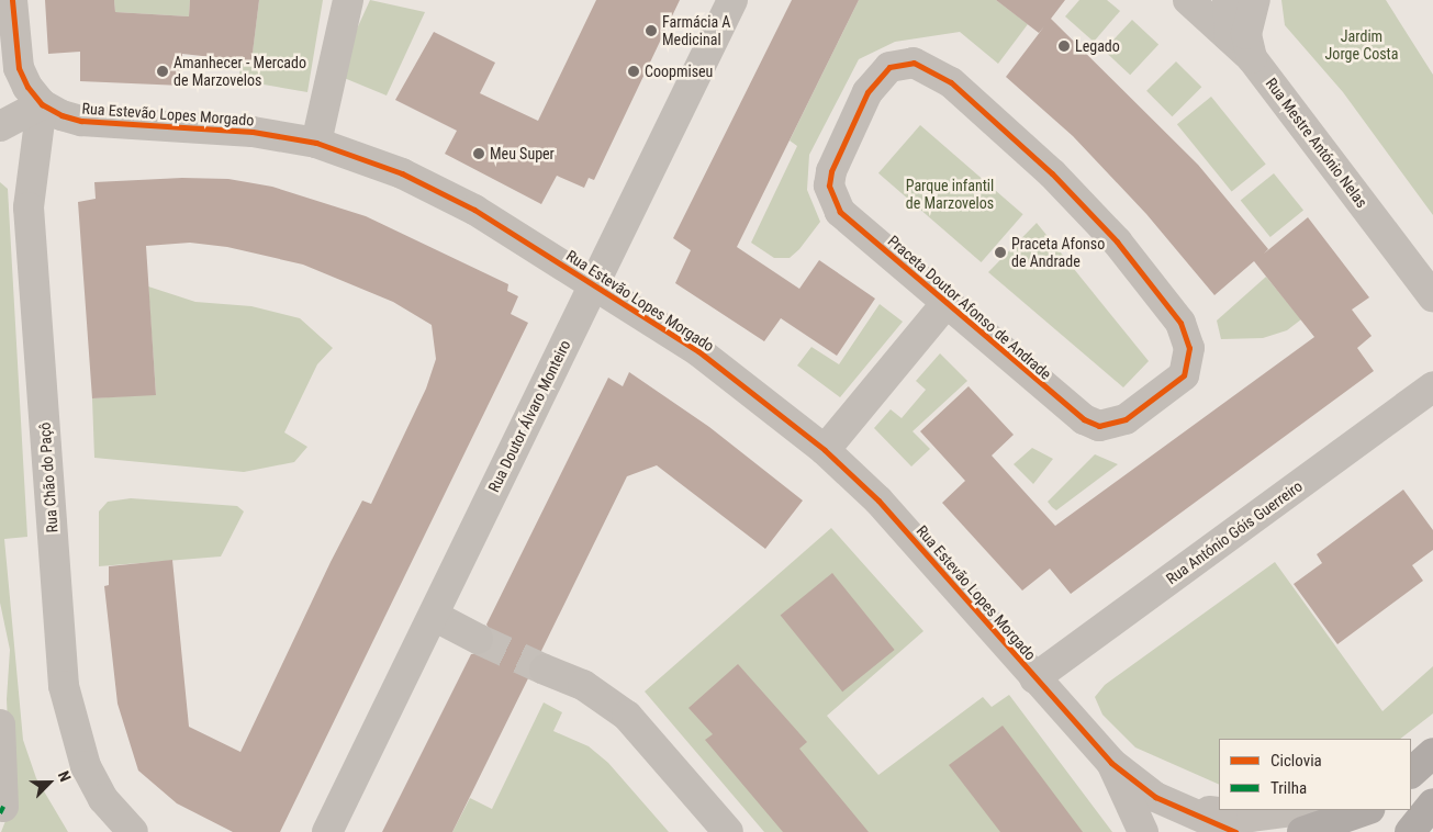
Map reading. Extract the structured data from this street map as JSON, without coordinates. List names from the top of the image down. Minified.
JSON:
{"streets":{"street":["Rua Estevão Lopes Morgado","Rua Mestre António Nelas","Praceta Doutor Afonso de Andrade","Rua Doutor Álvaro Monteiro","Rua Chão do Paçô","Rua António Góis Guerreiro"]},"crossings":[["Rua Estevão Lopes Morgado","Praceta Doutor Afonso de Andrade"],["Rua Estevão Lopes Morgado","Rua Doutor Álvaro Monteiro"],["Rua Estevão Lopes Morgado","Rua Chão do Paçô"],["Rua Estevão Lopes Morgado","Rua António Góis Guerreiro"]],"parks":["Jardim Jorge Costa","Parque infantil de Marzovelos"],"places":["Farmácia A Medicinal","Legado","Amanhecer - Mercado de Marzovelos","Coopmiseu","Meu Super","Praceta Afonso de Andrade"],"legend":["Ciclovia","Trilha"],"north":"top right"}
